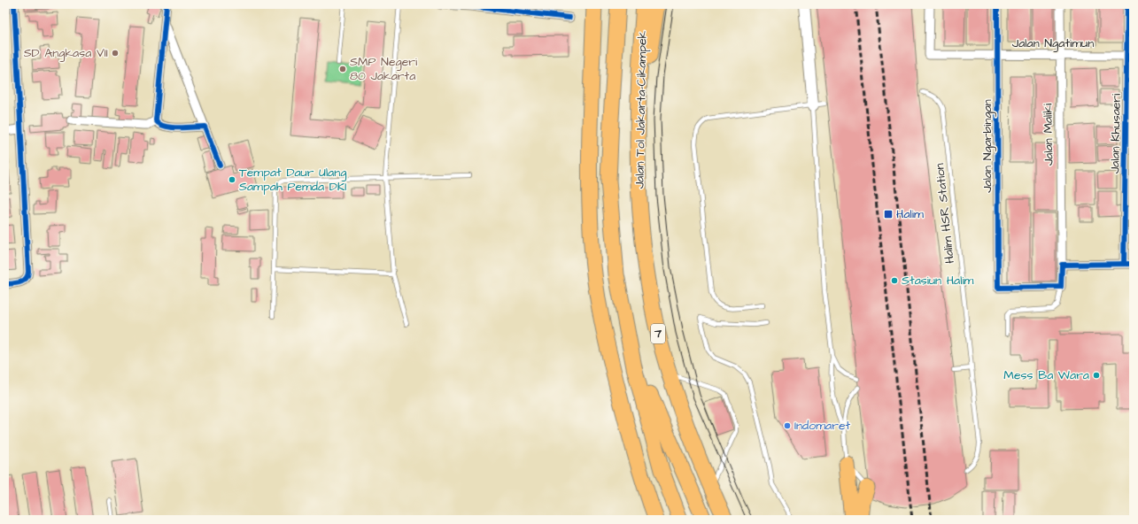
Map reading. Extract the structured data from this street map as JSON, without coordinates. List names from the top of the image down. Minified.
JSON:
{"streets":{"highway":["Jalan Tol Jakarta–Cikampek","7"],"street":["Jalan Ngatimun","Jalan Khusaeri","Jalan Maliki","Jalan Ngarbingan"],"lane":["Halim HSR Station"]},"crossings":[["Jalan Ngatimun","Jalan Khusaeri"],["Jalan Ngatimun","Jalan Maliki"],["Jalan Ngatimun","Jalan Ngarbingan"],["Jalan Maliki","Jalan Ngarbingan"]],"places":{"other":["SD Angkasa VII","SMP Negeri 80 Jakarta","Tempat Daur Ulang Sampah Pemda DKI","Stasiun Halim","Mess Ba Wara","Indomaret"],"transit":["Halim"]}}
